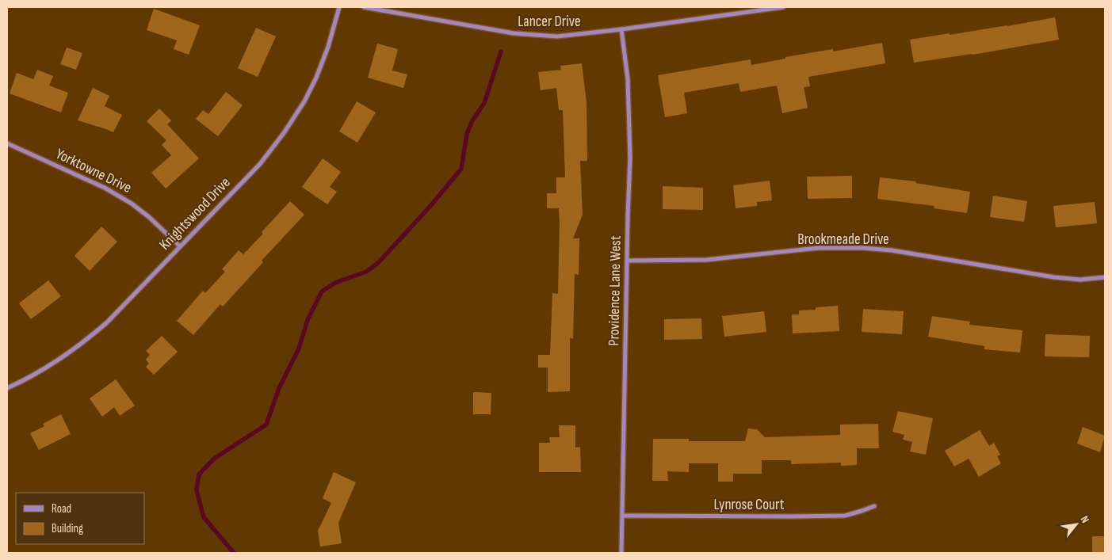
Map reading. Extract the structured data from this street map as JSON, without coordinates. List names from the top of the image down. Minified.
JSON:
{"streets":{"street":["Lancer Drive","Yorktowne Drive","Knightswood Drive","Brookmeade Drive","Providence Lane West","Lynrose Court"]},"crossings":[["Lancer Drive","Providence Lane West"],["Yorktowne Drive","Knightswood Drive"],["Brookmeade Drive","Providence Lane West"],["Providence Lane West","Lynrose Court"]],"legend":["Road","Building"],"north":"top right"}
